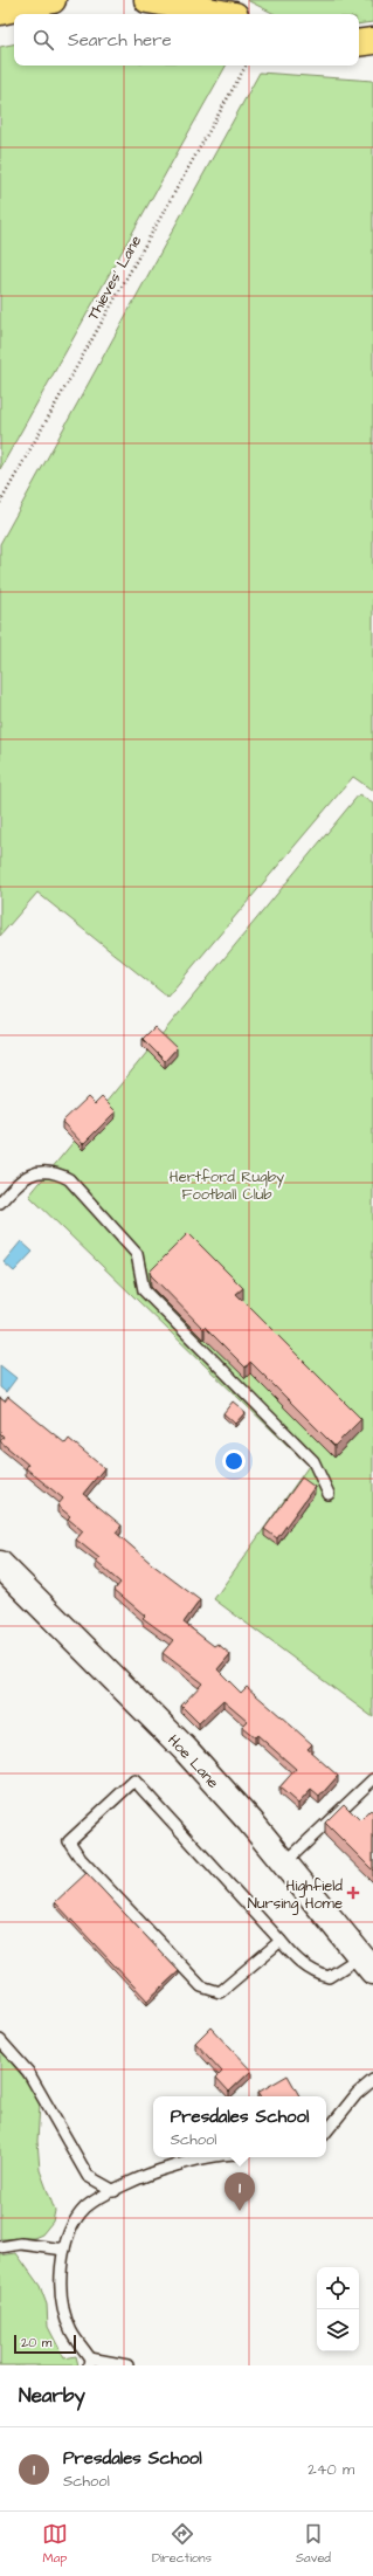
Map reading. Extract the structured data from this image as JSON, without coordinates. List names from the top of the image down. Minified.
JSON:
{"streets":{"street":["Hoe Lane"],"path":["Thieves' Lane"]},"parks":["Hertford Rugby Football Club"],"places":{"health":["Highfield Nursing Home"]},"scale_bar":"20 m","page":{"search":"Search here","popup":["Presdales School","School"],"pins":"1","scale":"20 m","heading":"Nearby","list":[{"mark":"1","name":"Presdales School","note":"School","value":"240 m"}],"nav":["Map","Directions","Saved"]}}
